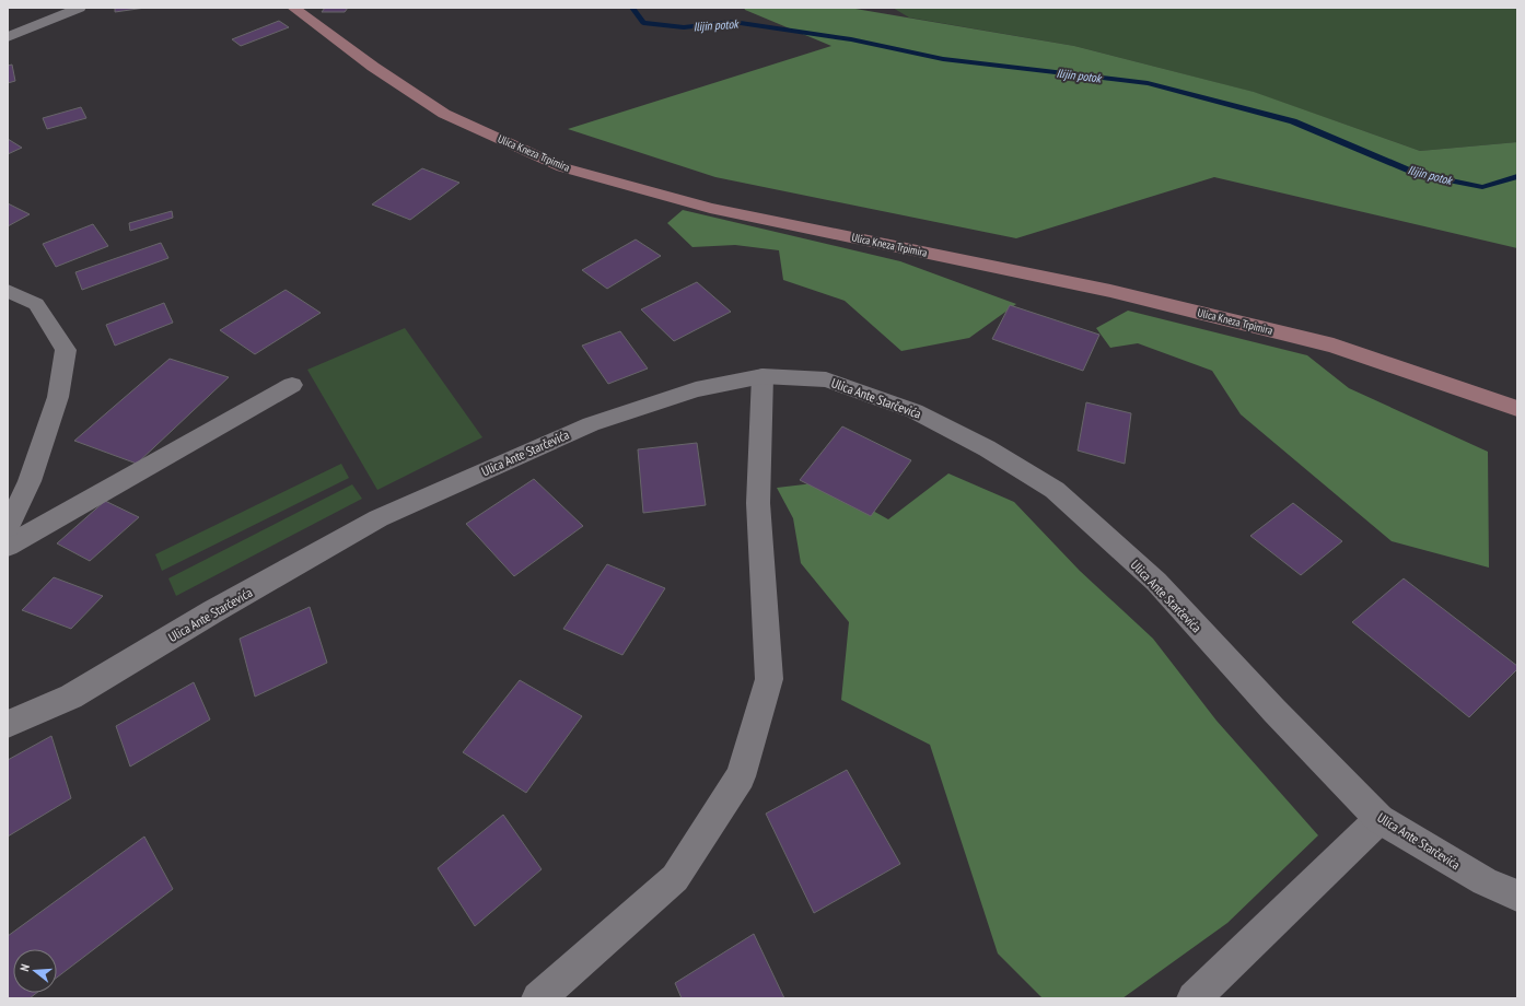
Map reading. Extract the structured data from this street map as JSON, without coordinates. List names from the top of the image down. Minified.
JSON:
{"streets":{"main road":["Ulica Kneza Trpimira"],"street":["Ulica Ante Starčevića"]},"water":["Ilijin potok"],"north":"left"}
